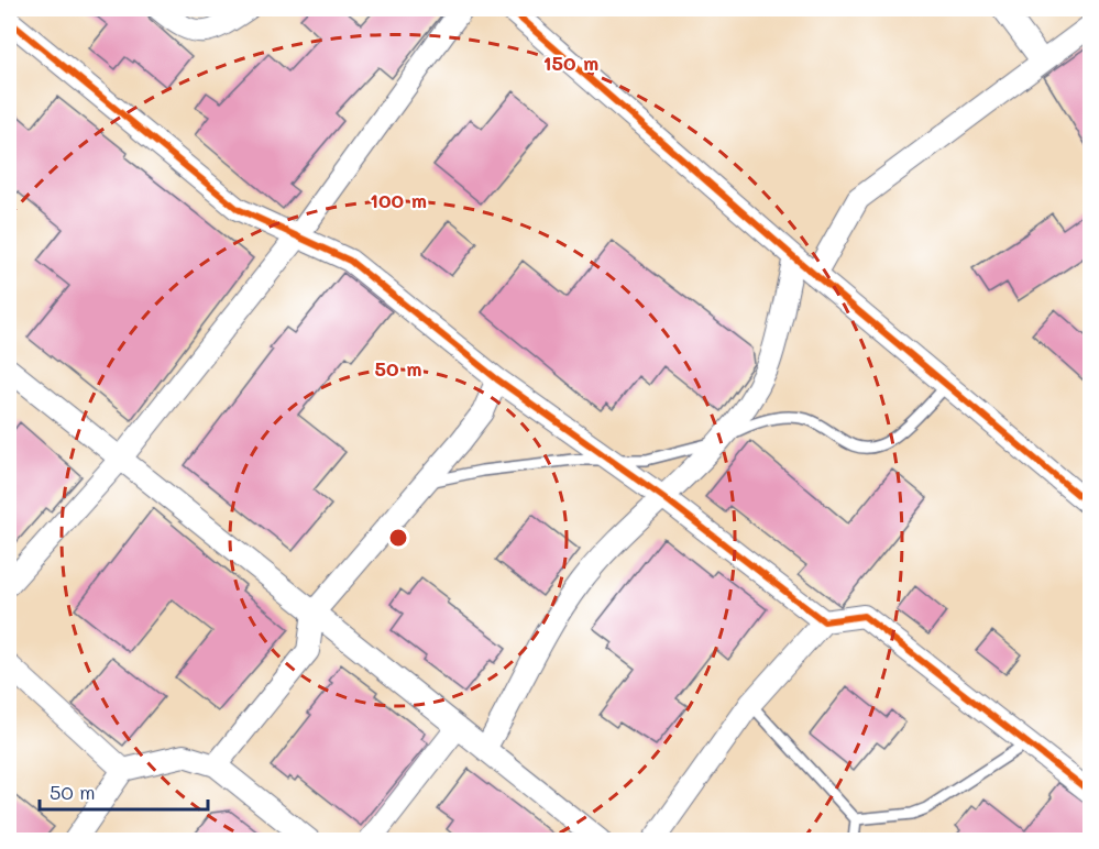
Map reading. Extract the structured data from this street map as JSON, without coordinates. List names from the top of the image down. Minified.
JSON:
{"scale_bar":"50 m","rings":["150 m","100 m","50 m"]}
